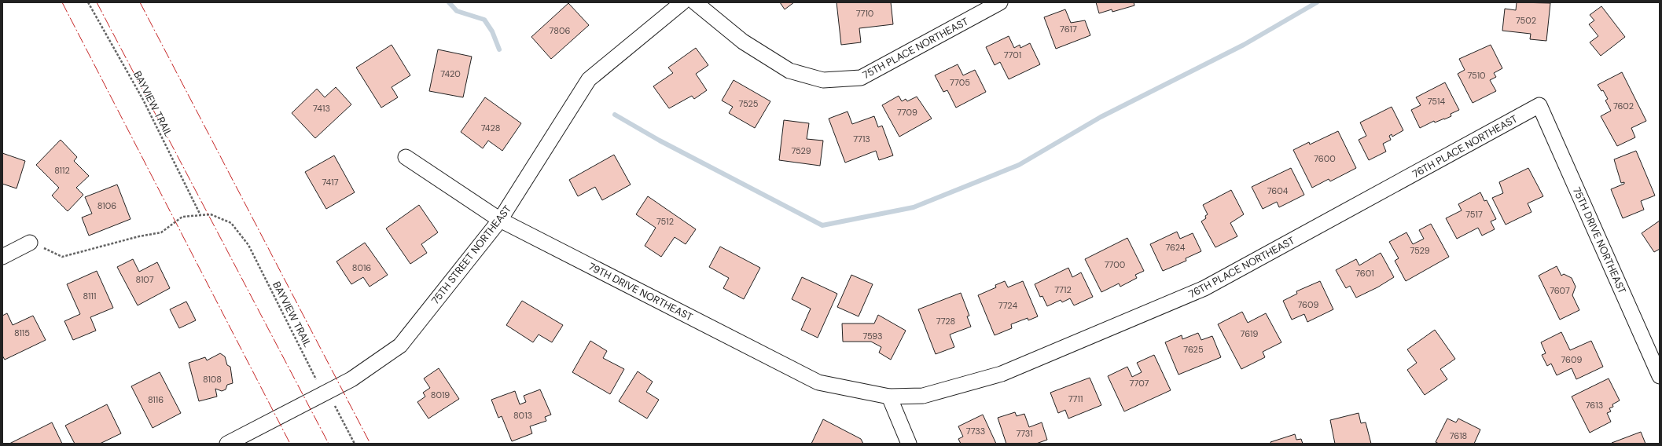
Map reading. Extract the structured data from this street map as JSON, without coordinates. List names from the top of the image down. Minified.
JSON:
{"streets":{"street":["75TH PLACE NORTHEAST","76TH PLACE NORTHEAST","75TH DRIVE NORTHEAST","75TH STREET NORTHEAST","79TH DRIVE NORTHEAST"],"path":["BAYVIEW TRAIL"]},"crossings":[["76TH PLACE NORTHEAST","75TH DRIVE NORTHEAST"],["76TH PLACE NORTHEAST","79TH DRIVE NORTHEAST"],["75TH STREET NORTHEAST","79TH DRIVE NORTHEAST"]],"house_numbers":["7710","7502","7617","7806","7701","7420","7510","7705","7514","7525","7602","7413","7709","7428","7713","7529","7600","8112","7417","7604","8106","7517","7512","7624","7529","7700","8016","7601","8107","7712","7607","8111","7609","7724","7728","8115","7619","7593","7625","7609","8108","7707","8019","7711","8116","7613","8013","7733","7731","7618"]}
